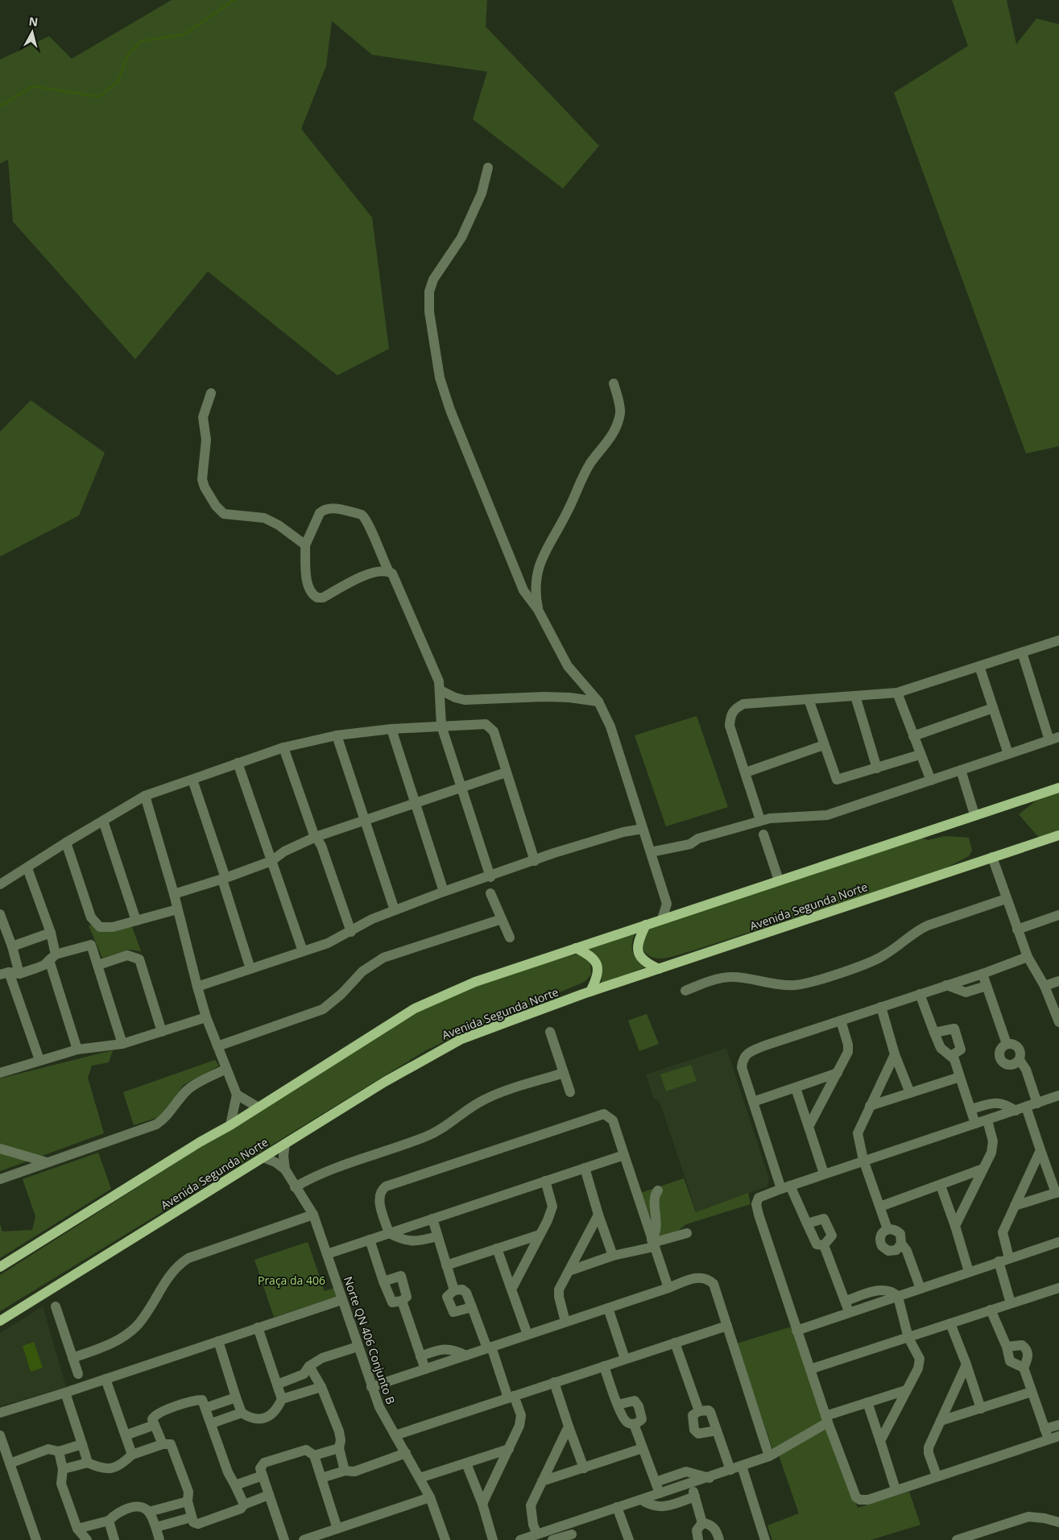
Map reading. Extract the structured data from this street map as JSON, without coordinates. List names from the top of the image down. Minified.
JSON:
{"streets":{"main road":["Avenida Segunda Norte"],"street":["Norte QN 406 Conjunto B"]},"crossings":[["Avenida Segunda Norte","Norte QN 406 Conjunto B"]],"parks":["Praça da 406"],"north":"top"}
